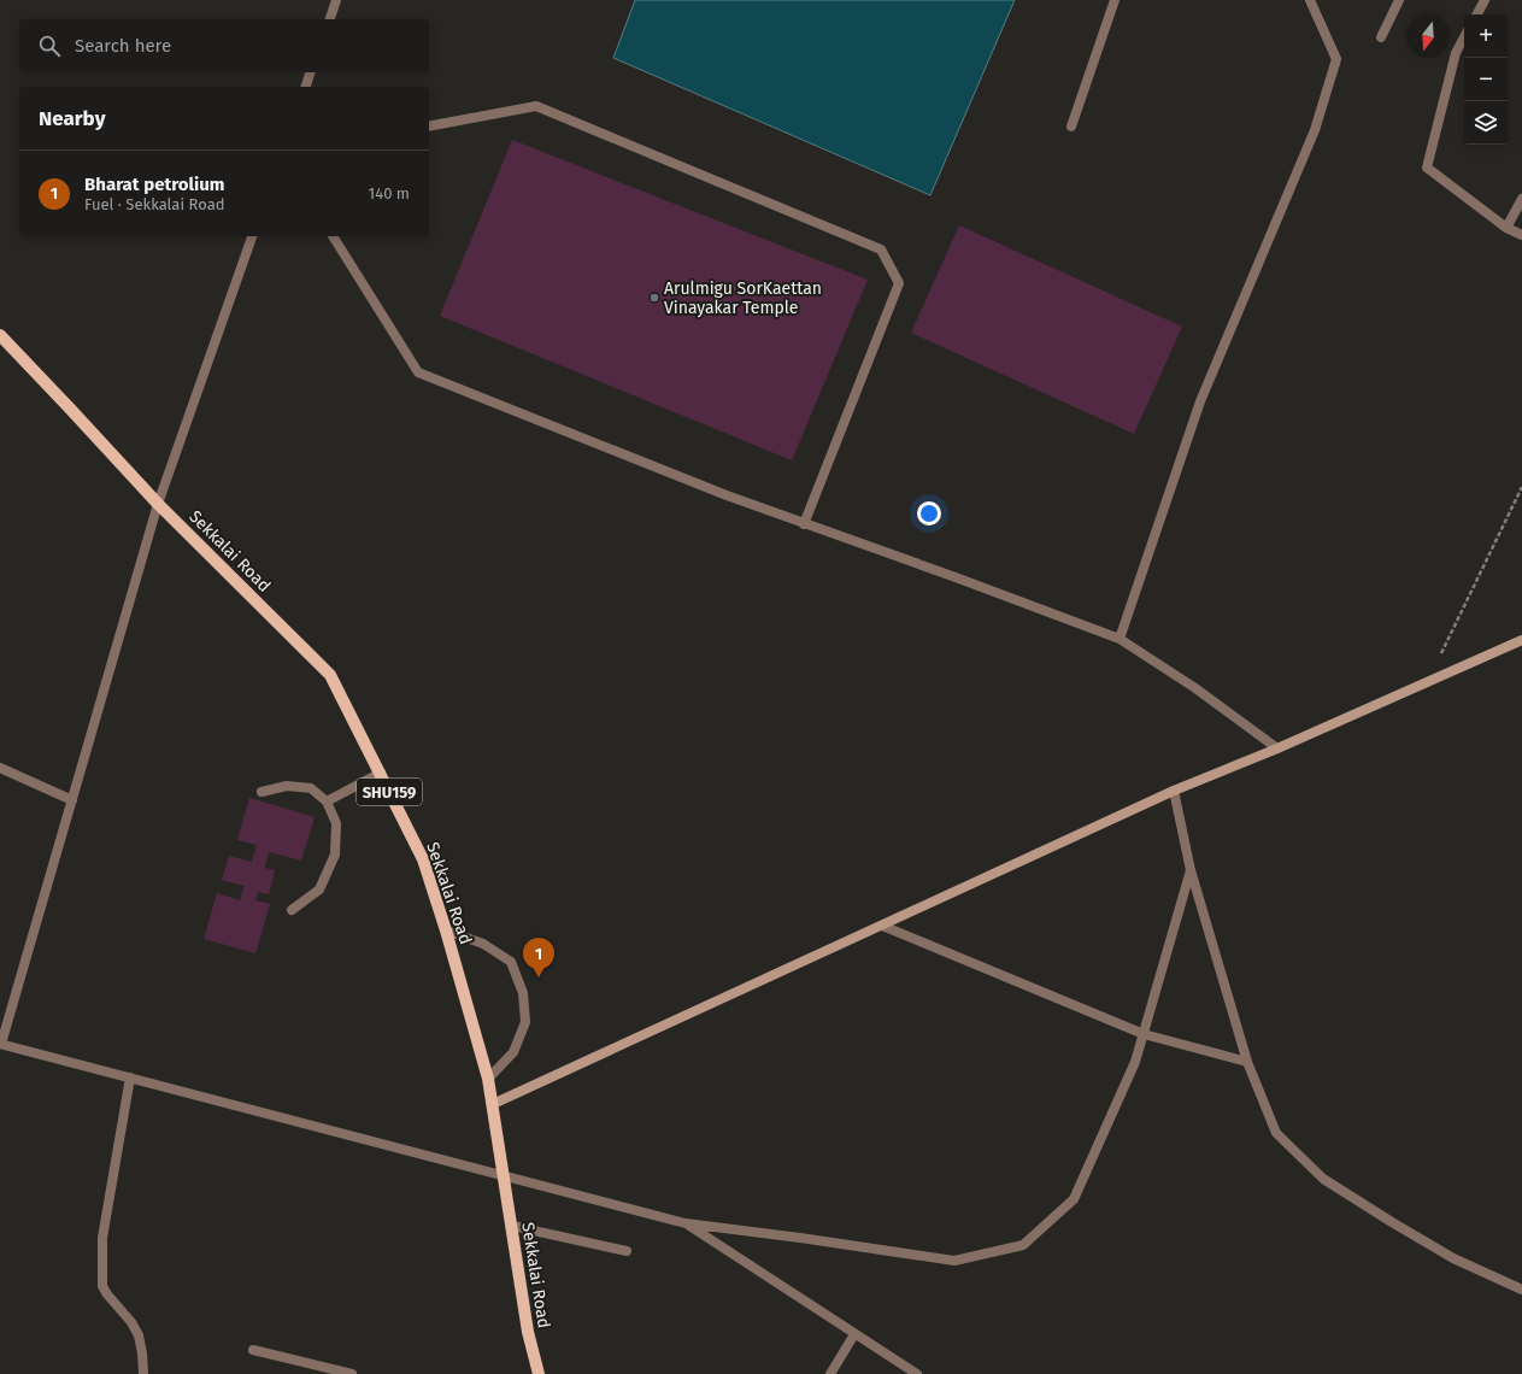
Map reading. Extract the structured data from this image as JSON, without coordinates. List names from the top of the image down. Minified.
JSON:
{"streets":{"main road":["Sekkalai Road","SHU159"]},"places":["Arulmigu SorKaettan Vinayakar Temple"],"north":"bottom","page":{"map_buttons":["+","−"],"search":"Search here","heading":"Nearby","list":[{"mark":"1","name":"Bharat petrolium","note":"Fuel · Sekkalai Road","value":"140 m"}],"pins":"1"}}
